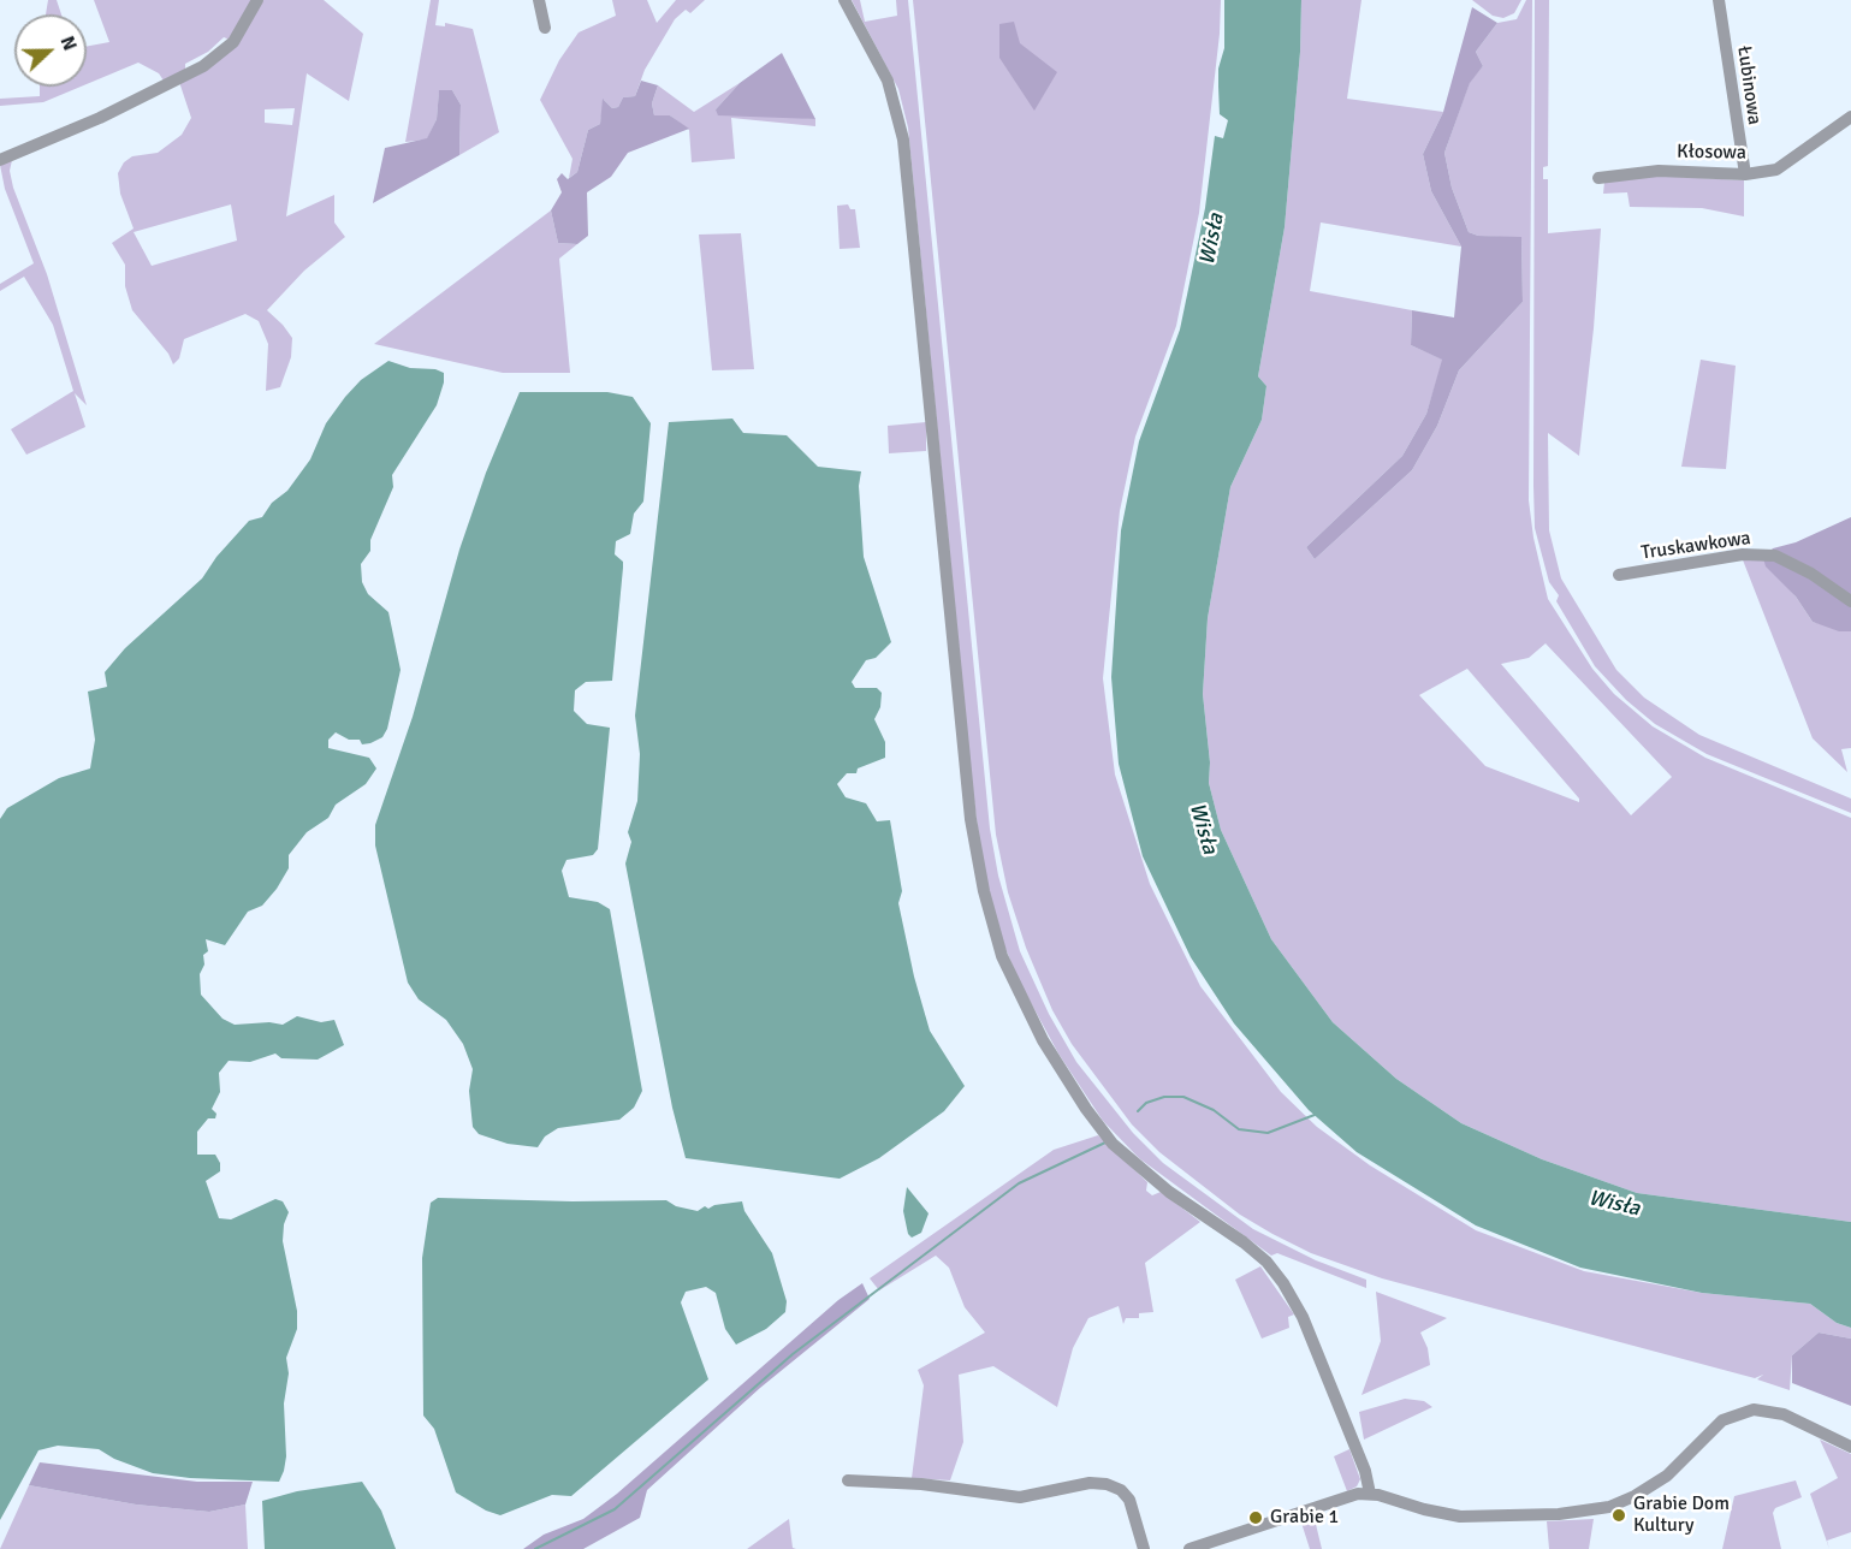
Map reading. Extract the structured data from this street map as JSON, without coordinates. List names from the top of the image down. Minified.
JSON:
{"streets":{"street":["Łubinowa","Kłosowa","Truskawkowa"]},"crossings":[["Łubinowa","Kłosowa"]],"water":["Wisła"],"places":["Grabie Dom Kultury","Grabie 1"],"north":"right"}
